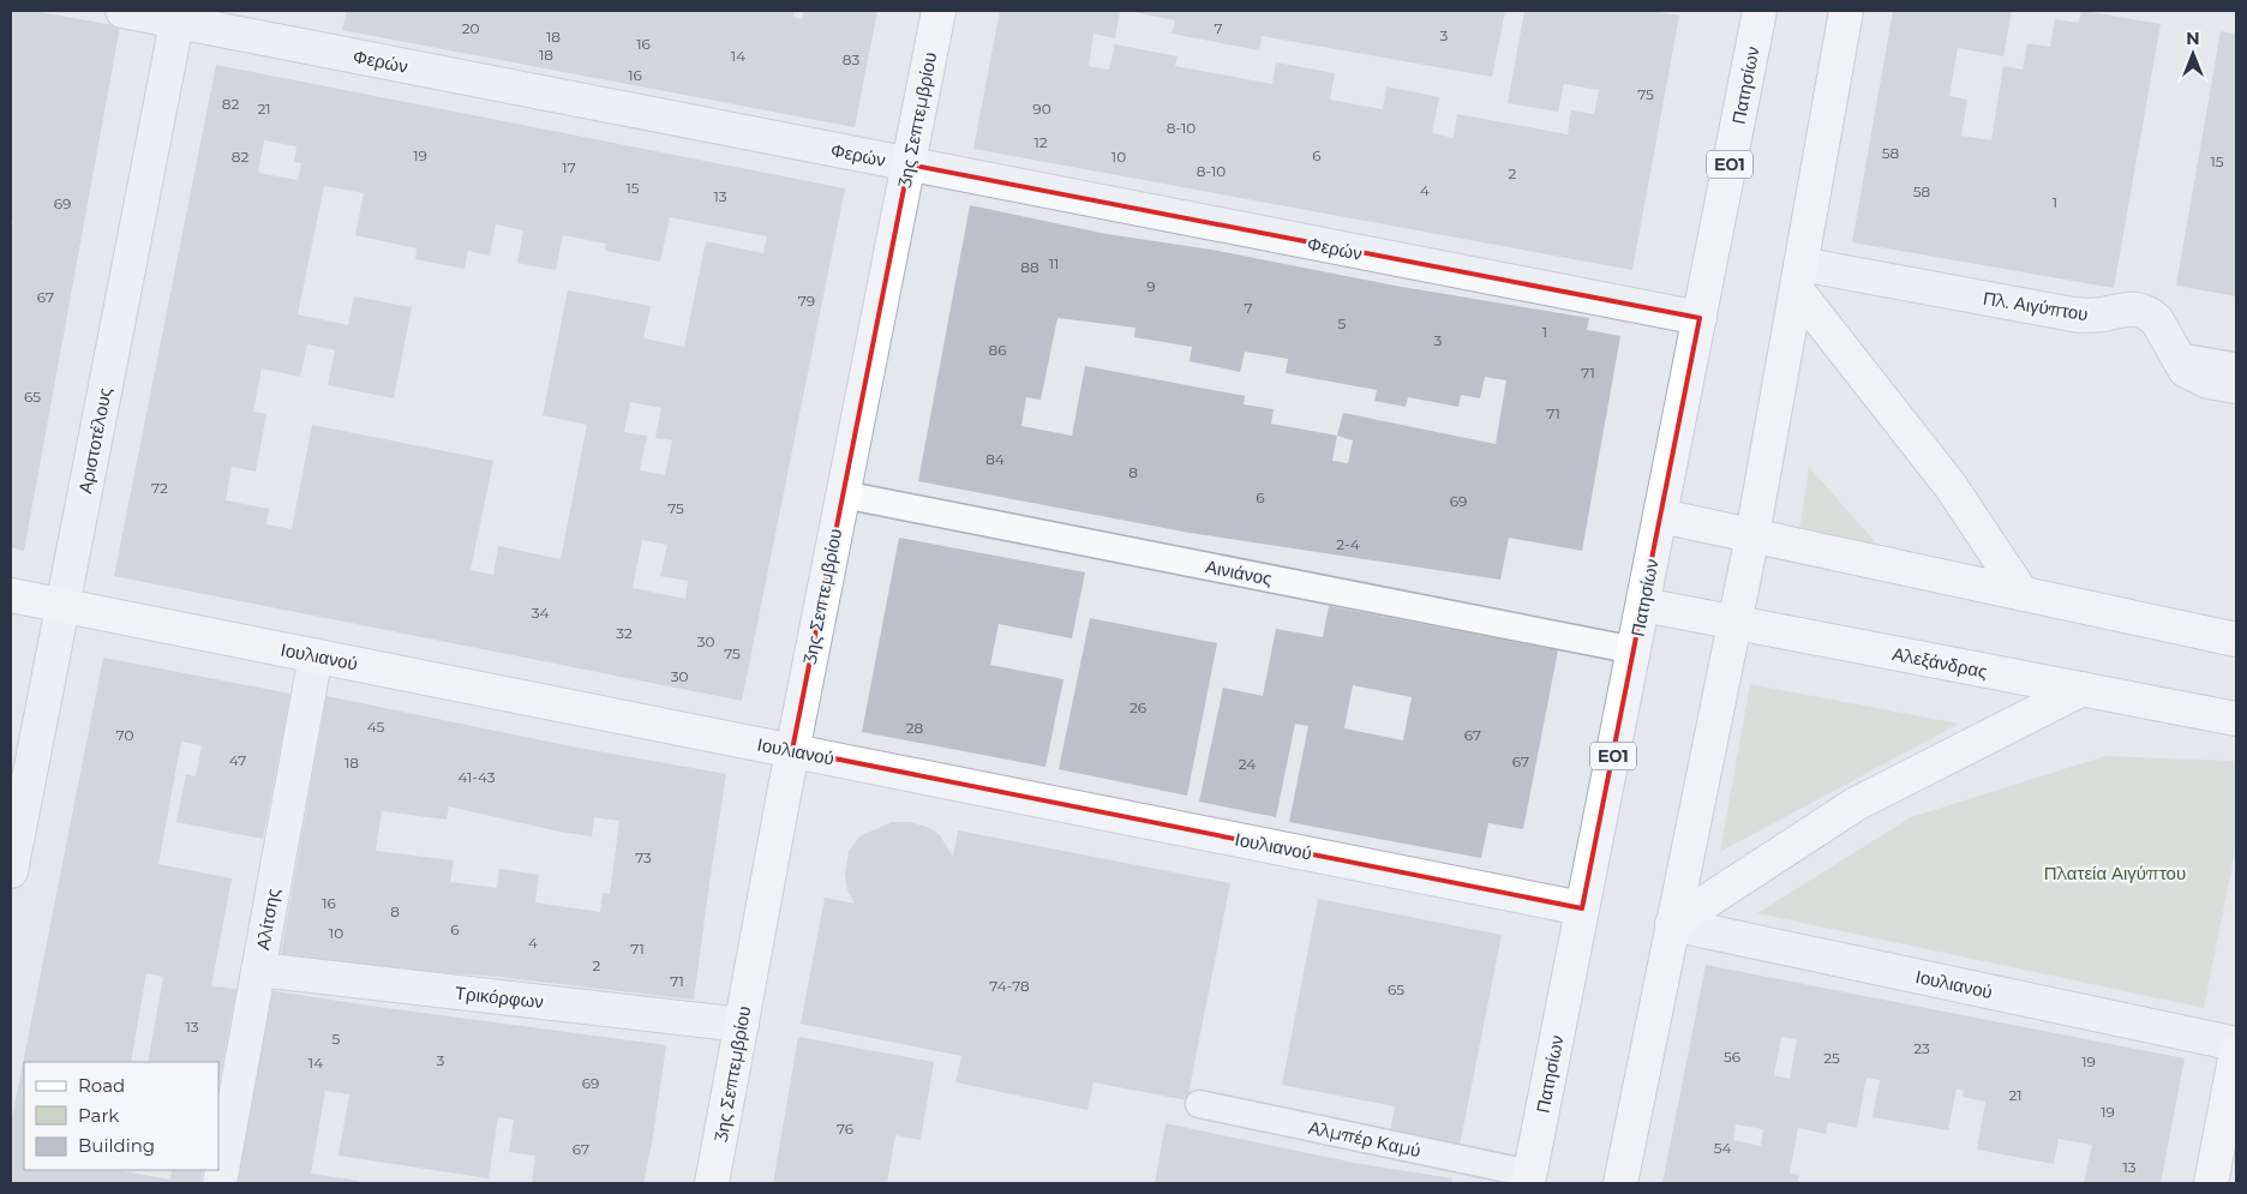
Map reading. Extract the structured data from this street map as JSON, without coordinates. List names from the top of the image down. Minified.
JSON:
{"streets":{"main road":["Πατησίων","3ης Σεπτεμβρίου","ΕΟ1","Ιουλιανού","Αλεξάνδρας"],"street":["Φερών","Πλ. Αιγύπτου","Αριστοτέλους","Αινιάνος","Αλίτσης","Τρικόρφων","Αλμπέρ Καμύ"]},"crossings":[["Φερών","Πατησίων"],["Φερών","3ης Σεπτεμβρίου"],["Φερών","Αριστοτέλους"],["Πατησίων","Αινιάνος"],["Πατησίων","Ιουλιανού"],["Πατησίων","Αλεξάνδρας"],["Πατησίων","Αλμπέρ Καμύ"],["3ης Σεπτεμβρίου","Αινιάνος"],["3ης Σεπτεμβρίου","Ιουλιανού"],["3ης Σεπτεμβρίου","Τρικόρφων"],["Αριστοτέλους","Ιουλιανού"],["Ιουλιανού","Αλίτσης"],["Αλίτσης","Τρικόρφων"]],"parks":["Πλατεία Αιγύπτου"],"house_numbers":["20","7","3","18","16","18","14","83","16","75","82","21","90","8-10","12","58","19","6","82","10","15","17","8-10","2","15","4","58","13","1","69","11","88","9","67","79","7","5","1","3","86","71","65","71","84","8","72","6","69","75","2-4","34","32","30","75","30","26","45","28","70","67","47","67","18","24","41-43","73","16","8","6","10","4","71","2","71","74-78","65","13","5","23","56","25","3","19","14","69","21","19","76","54","67","13"],"legend":["Road","Park","Building"],"north":"top"}
